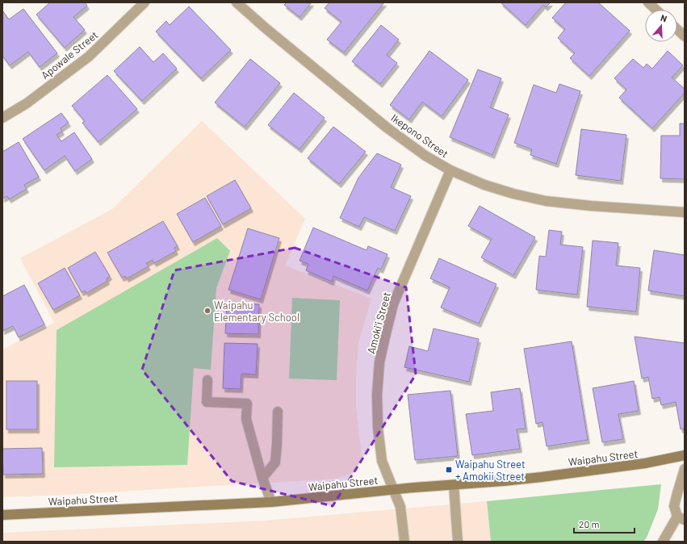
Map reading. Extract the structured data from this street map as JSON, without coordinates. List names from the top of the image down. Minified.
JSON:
{"streets":{"street":["Apowale Street","Ikepono Street","Amoki'i Street","Waipahu Street"]},"crossings":[["Ikepono Street","Amoki'i Street"],["Amoki'i Street","Waipahu Street"]],"places":{"other":["Waipahu Elementary School"],"transit":["Waipahu Street + Amokii Street"]},"scale_bar":"20 m","north":"top"}
